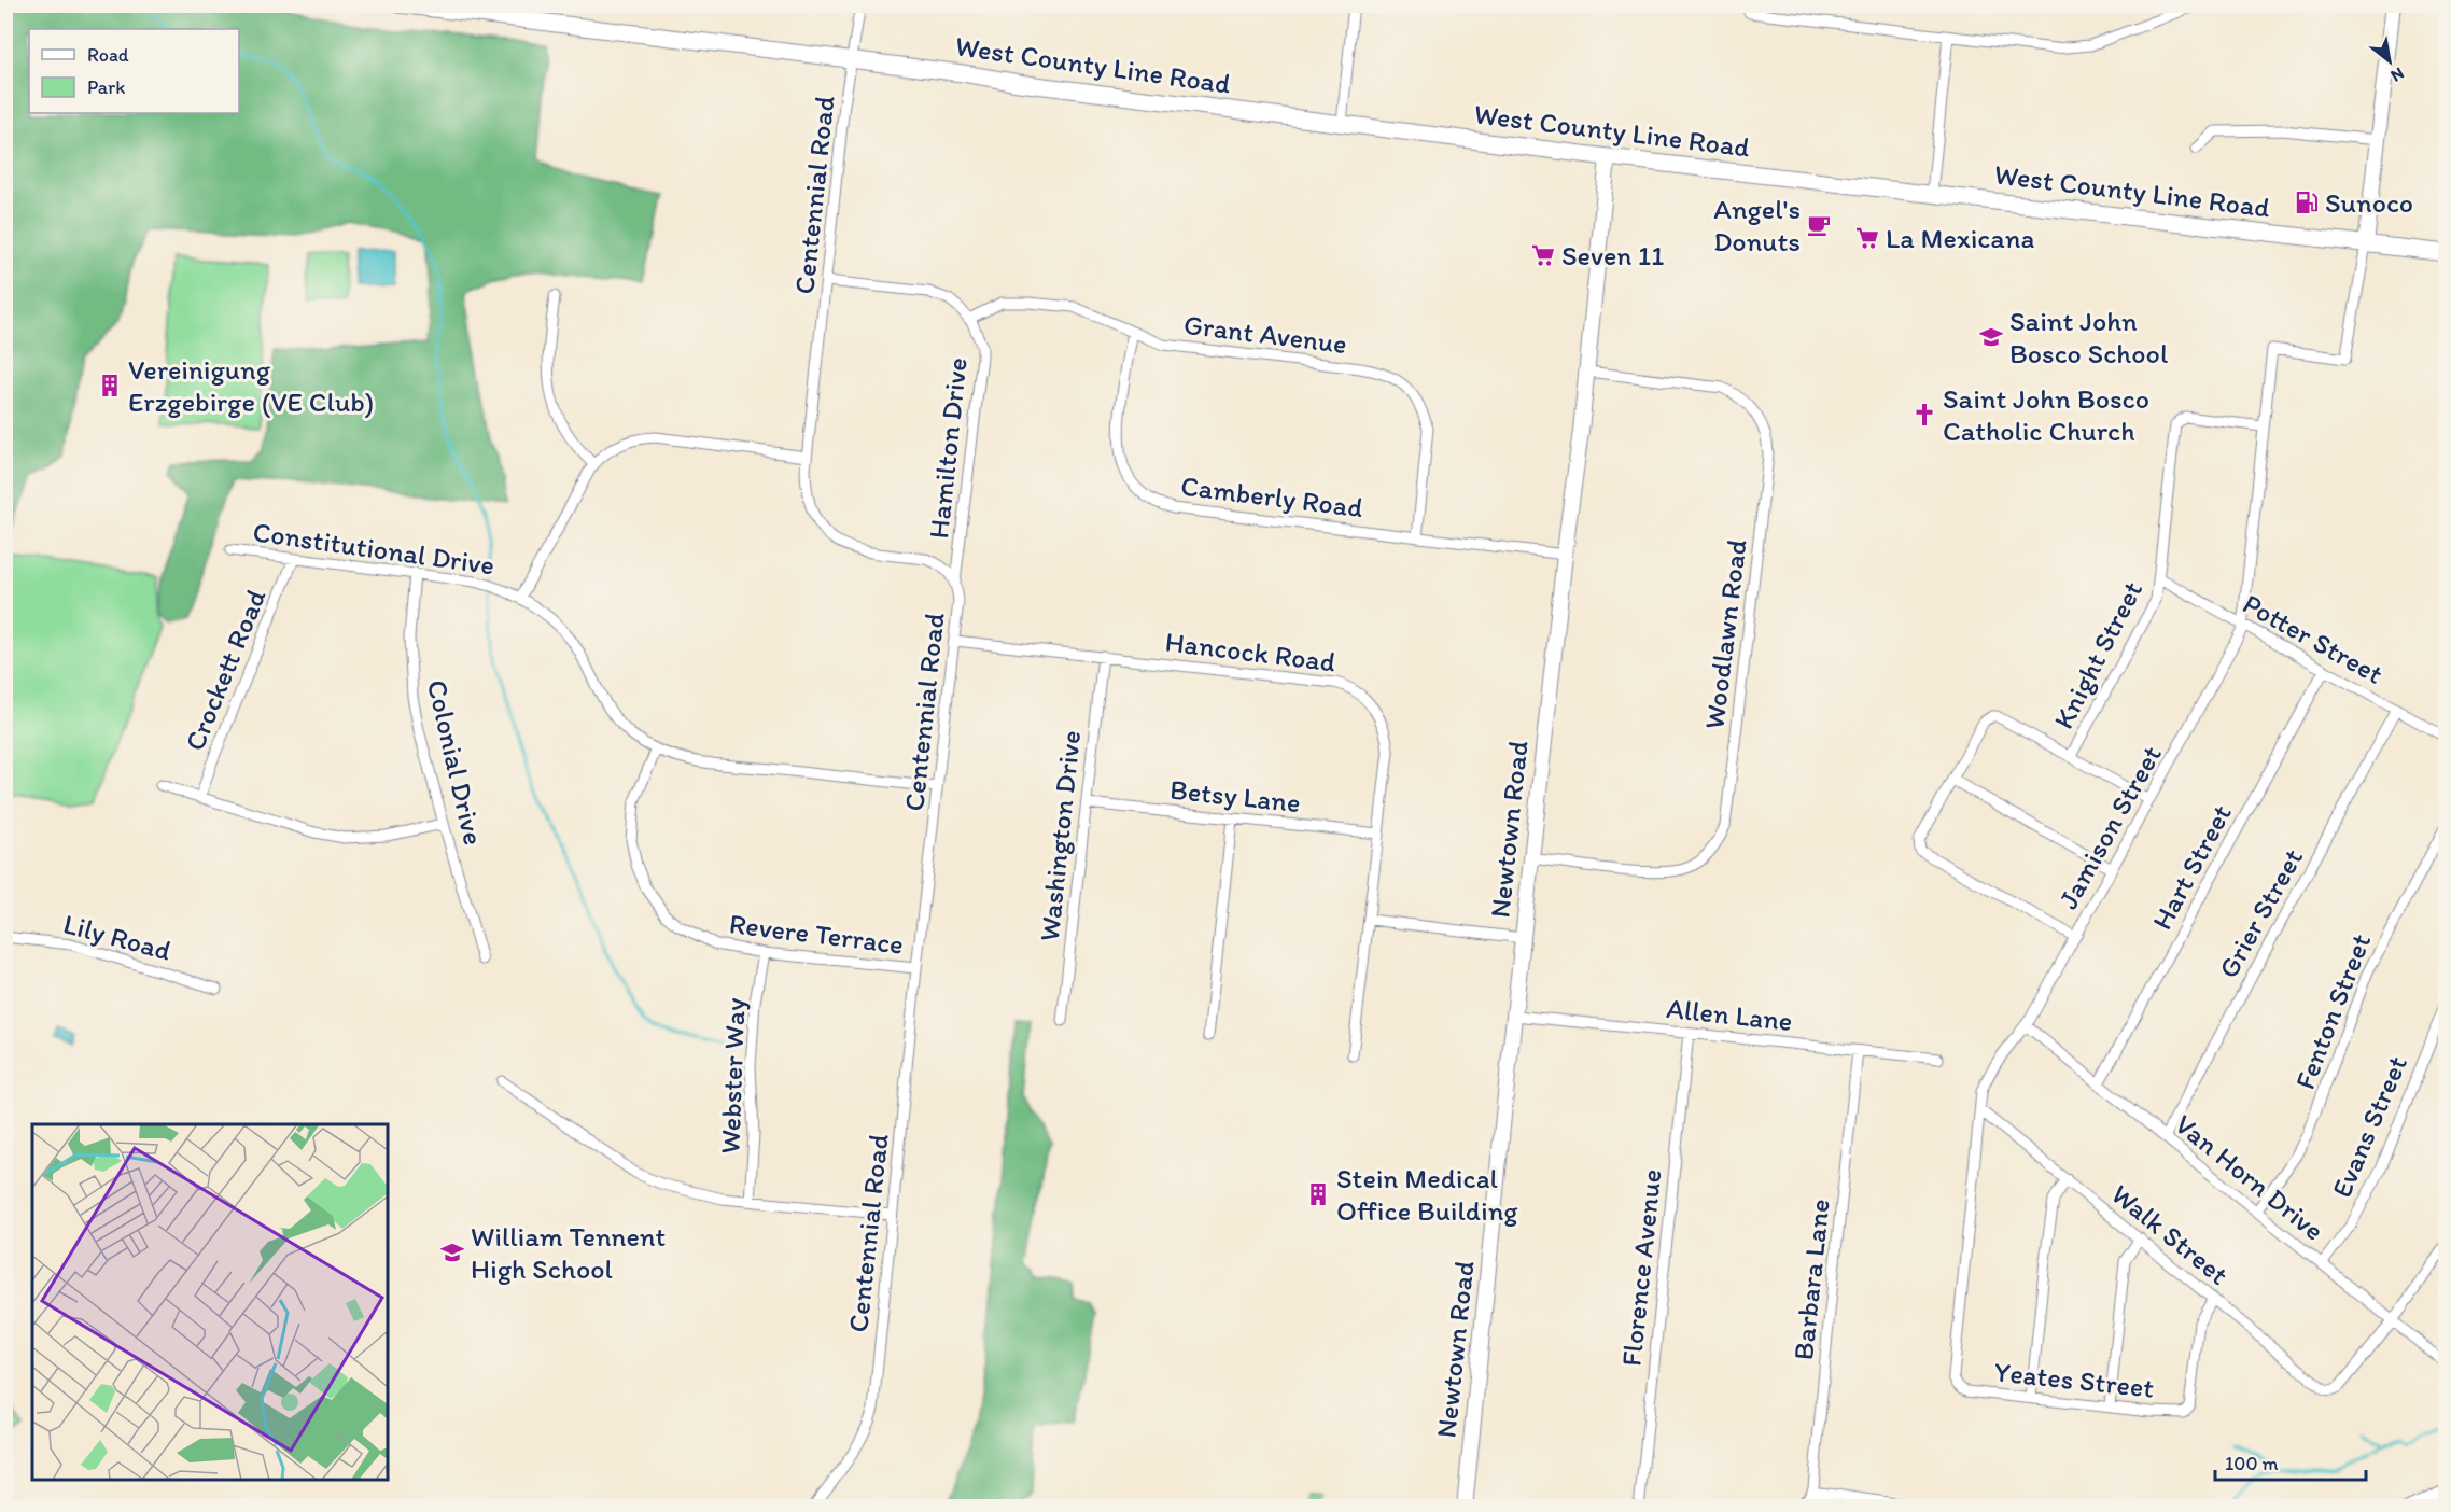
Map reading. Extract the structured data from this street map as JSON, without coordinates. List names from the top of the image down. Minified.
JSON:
{"streets":{"main road":["West County Line Road"],"street":["Centennial Road","Grant Avenue","Hamilton Drive","Camberly Road","Constitutional Drive","Woodlawn Road","Potter Street","Hancock Road","Knight Street","Crockett Road","Colonial Drive","Betsy Lane","Jamison Street","Newtown Road","Washington Drive","Hart Street","Grier Street","Revere Terrace","Lily Road","Fenton Street","Allen Lane","Webster Way","Evans Street","Van Horn Drive","Walk Street","Florence Avenue","Barbara Lane","Yeates Street"]},"crossings":[["West County Line Road","Centennial Road"],["West County Line Road","Jamison Street"],["West County Line Road","Newtown Road"],["Centennial Road","Hamilton Drive"],["Centennial Road","Constitutional Drive"],["Centennial Road","Hancock Road"],["Centennial Road","Revere Terrace"],["Grant Avenue","Hamilton Drive"],["Grant Avenue","Camberly Road"],["Camberly Road","Newtown Road"],["Constitutional Drive","Crockett Road"],["Constitutional Drive","Colonial Drive"],["Constitutional Drive","Revere Terrace"],["Woodlawn Road","Newtown Road"],["Potter Street","Knight Street"],["Potter Street","Jamison Street"],["Potter Street","Hart Street"],["Potter Street","Grier Street"],["Hancock Road","Betsy Lane"],["Hancock Road","Washington Drive"],["Knight Street","Jamison Street"],["Betsy Lane","Washington Drive"],["Jamison Street","Van Horn Drive"],["Jamison Street","Walk Street"],["Jamison Street","Yeates Street"],["Newtown Road","Allen Lane"],["Hart Street","Van Horn Drive"],["Grier Street","Van Horn Drive"],["Revere Terrace","Webster Way"],["Fenton Street","Van Horn Drive"],["Allen Lane","Florence Avenue"],["Allen Lane","Barbara Lane"],["Evans Street","Van Horn Drive"],["Van Horn Drive","Walk Street"],["Walk Street","Yeates Street"]],"places":{"fuel station":["Sunoco"],"cafe":["Angel's Donuts"],"supermarket":["La Mexicana","Seven 11"],"school or university":["Saint John Bosco School","William Tennent High School"],"building":["Vereinigung Erzgebirge (VE Club)","Stein Medical Office Building"],"church":["Saint John Bosco Catholic Church"]},"legend":["Road","Park"],"scale_bar":"100 m","north":"bottom right"}
